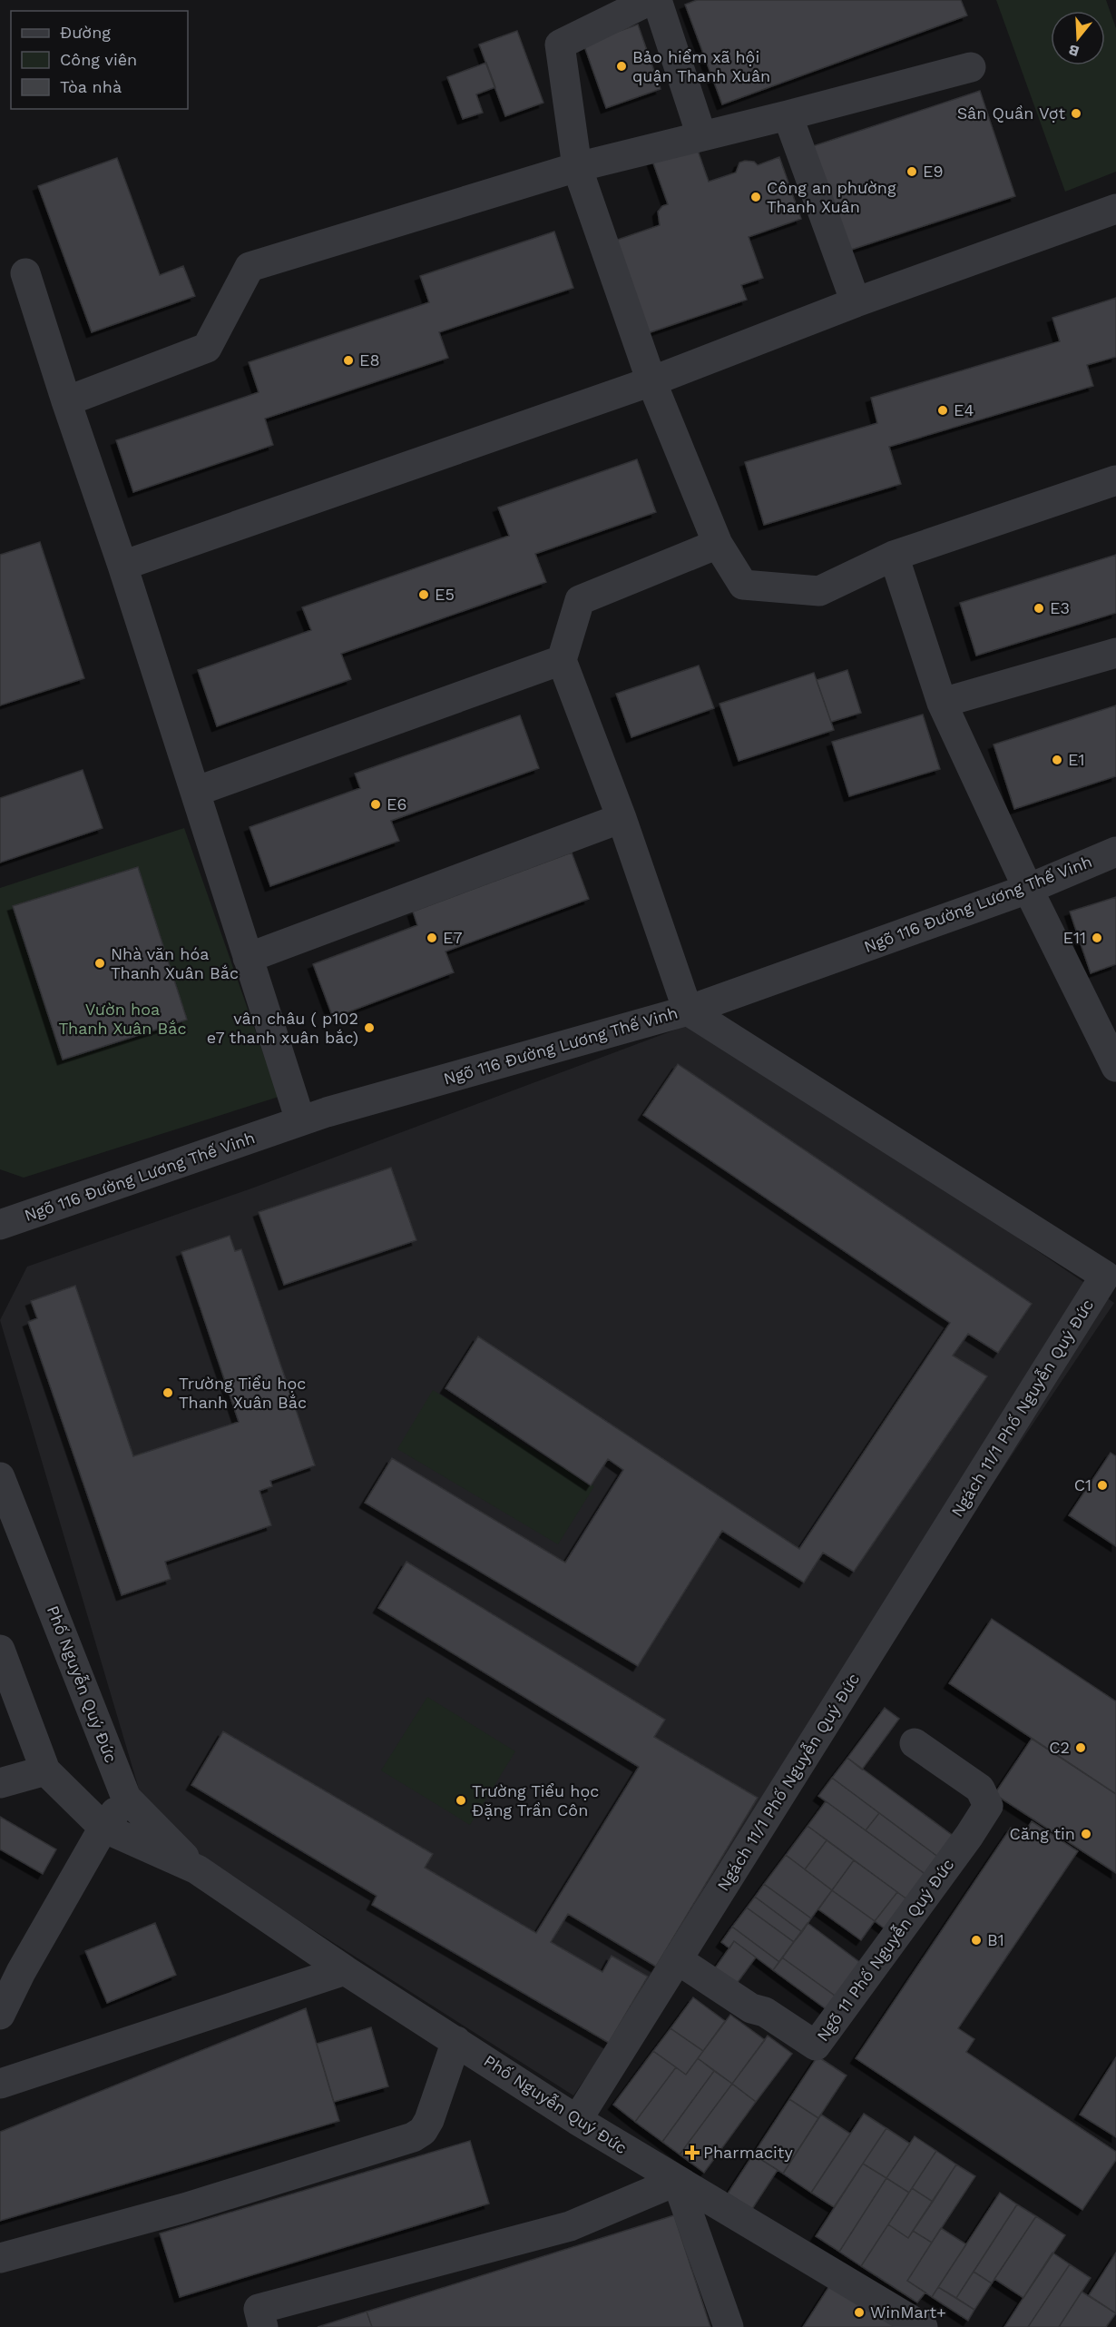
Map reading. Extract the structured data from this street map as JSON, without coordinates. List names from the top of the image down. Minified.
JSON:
{"streets":{"street":["Ngõ 116 Đường Lương Thế Vinh","Ngách 11/1 Phố Nguyễn Quý Đức","Phố Nguyễn Quý Đức","Ngõ 11 Phố Nguyễn Quý Đức"]},"crossings":[["Ngõ 116 Đường Lương Thế Vinh","Ngách 11/1 Phố Nguyễn Quý Đức"],["Ngách 11/1 Phố Nguyễn Quý Đức","Ngõ 11 Phố Nguyễn Quý Đức"]],"parks":["Vườn hoa Thanh Xuân Bắc"],"places":{"other":["Bảo hiểm xã hội quận Thanh Xuân","Sân Quần Vợt","E9","Công an phường Thanh Xuân","E8","E4","E5","E3","E1","E6","E7","E11","Nhà văn hóa Thanh Xuân Bắc","vân châu ( p102 e7 thanh xuân bắc)","Trường Tiểu học Thanh Xuân Bắc","C1","C2","Trường Tiểu học Đặng Trần Côn","Căng tin","B1","WinMart+"],"health":["Pharmacity"]},"legend":["Đường","Công viên","Tòa nhà"],"north":"bottom"}
